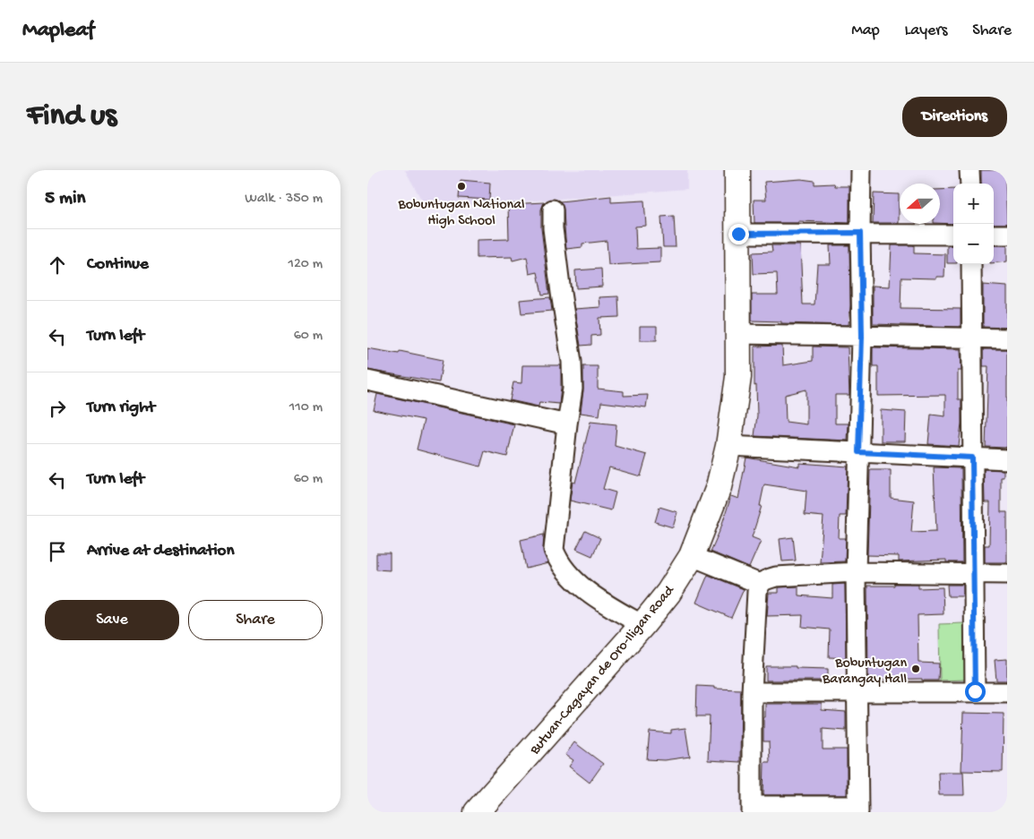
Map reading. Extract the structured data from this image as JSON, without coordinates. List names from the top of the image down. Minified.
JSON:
{"streets":{"highway":["Butuan-Cagayan de Oro-Iligan Road"]},"places":["Bobuntugan National High School","Bobuntugan Barangay Hall"],"north":"left","page":{"header":"Mapleaf","nav":["Map","Layers","Share"],"buttons":["Directions",["Save","Share"]],"title":"Find us","heading":["5 min","Walk · 350 m"],"map_buttons":["+","−"],"list":[["Continue","120 m"],["Turn left","60 m"],["Turn right","110 m"],["Turn left","60 m"],"Arrive at destination"]}}
